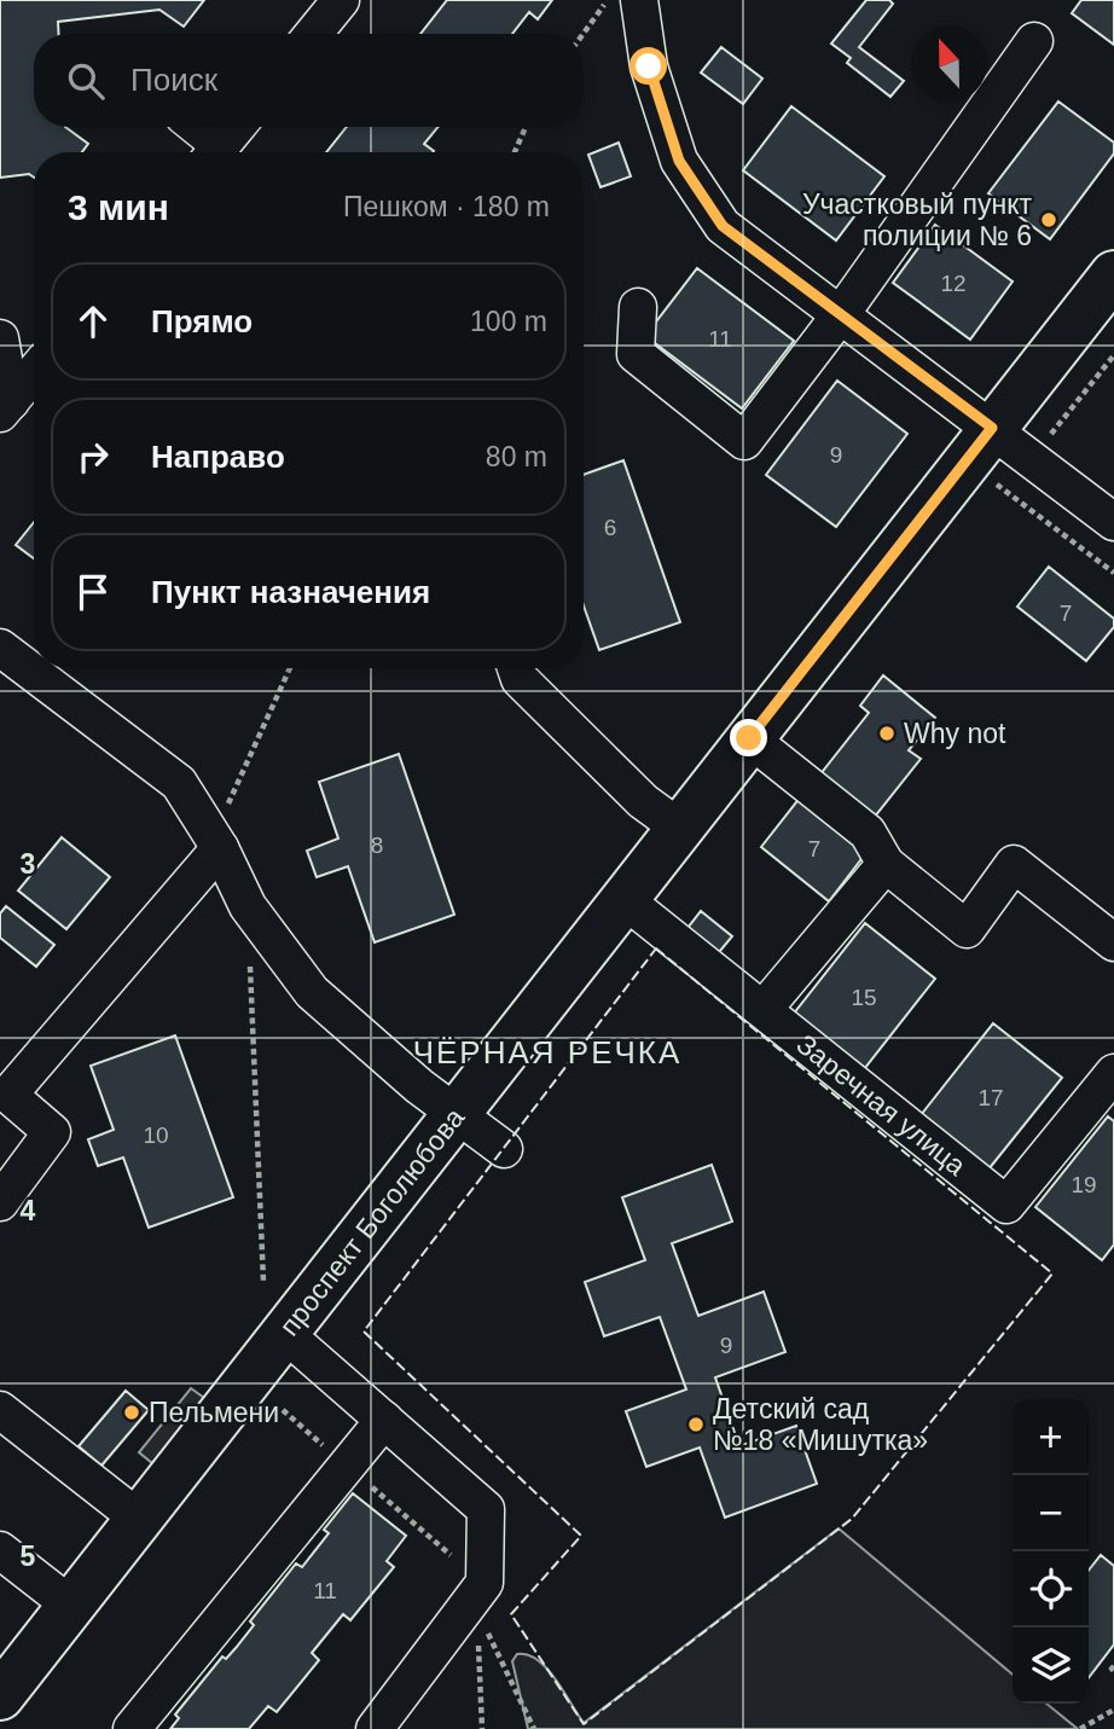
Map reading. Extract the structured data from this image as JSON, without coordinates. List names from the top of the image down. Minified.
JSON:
{"streets":{"main road":["проспект Боголюбова"],"street":["Заречная улица"]},"crossings":[["Заречная улица","проспект Боголюбова"]],"districts":["ЧЁРНАЯ РЕЧКА"],"places":["Участковый пункт полиции № 6","Why not","Пельмени","Детский сад №18 «Мишутка»"],"house_numbers":["12","11","9","6","7","8","7","15","17","10","19","9","11"],"north":"top","page":{"search":"Поиск","heading":["3 мин","Пешком · 180 m"],"list":[["Прямо","100 m"],["Направо","80 m"],"Пункт назначения"],"map_buttons":["+","−"]},"grid":{"rows":["3","4","5"]}}
